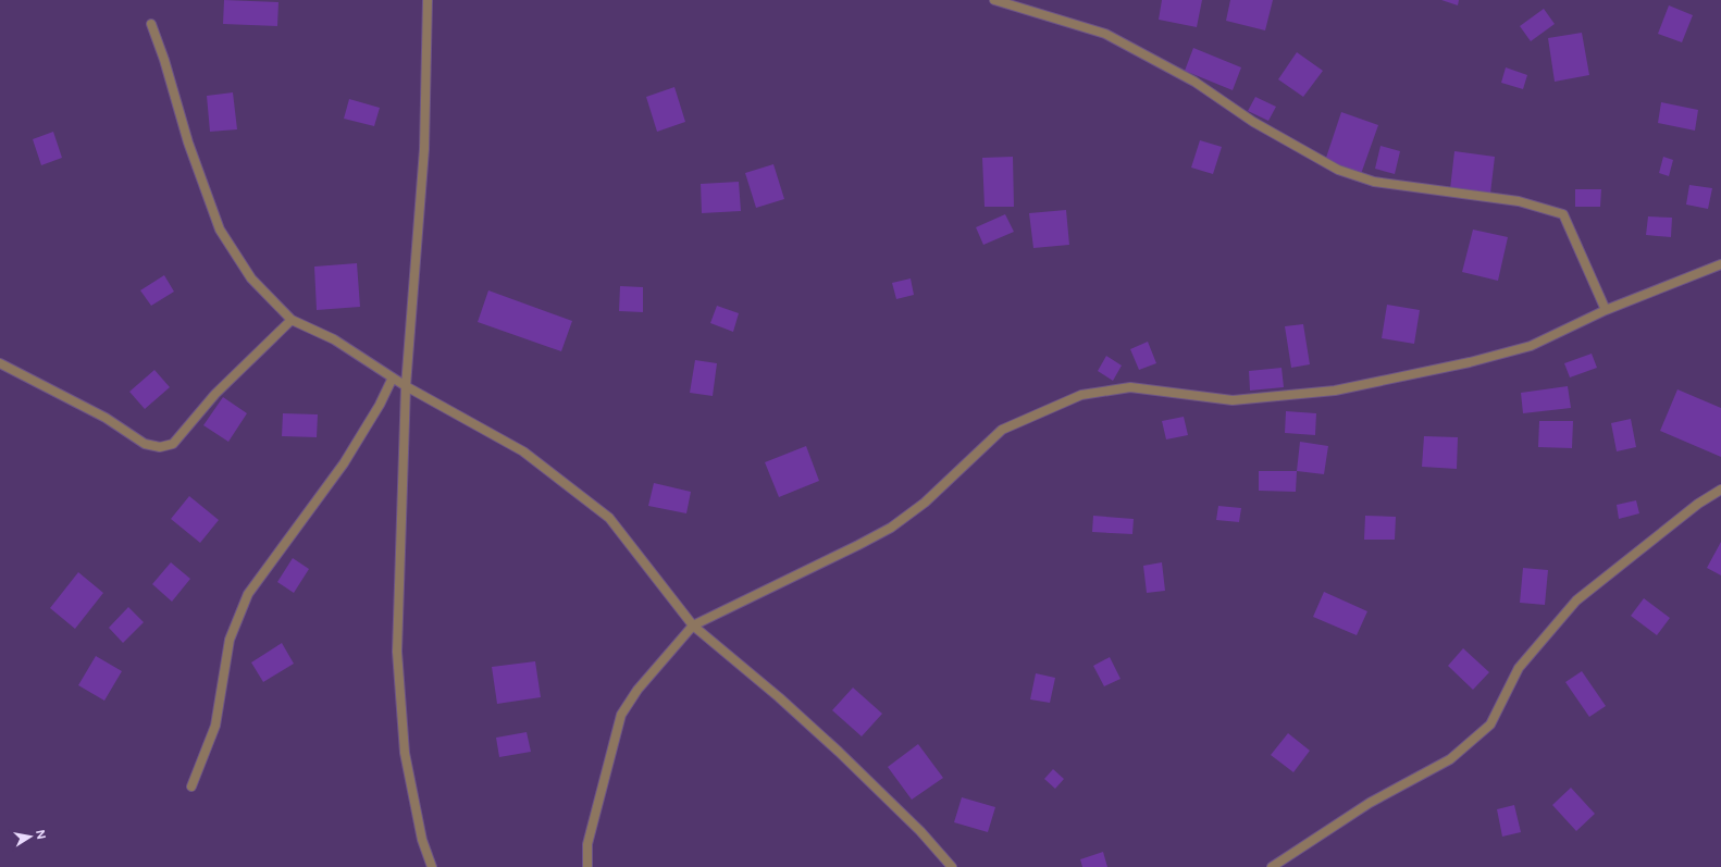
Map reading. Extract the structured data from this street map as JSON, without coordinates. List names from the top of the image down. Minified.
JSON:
{"north":"right"}
